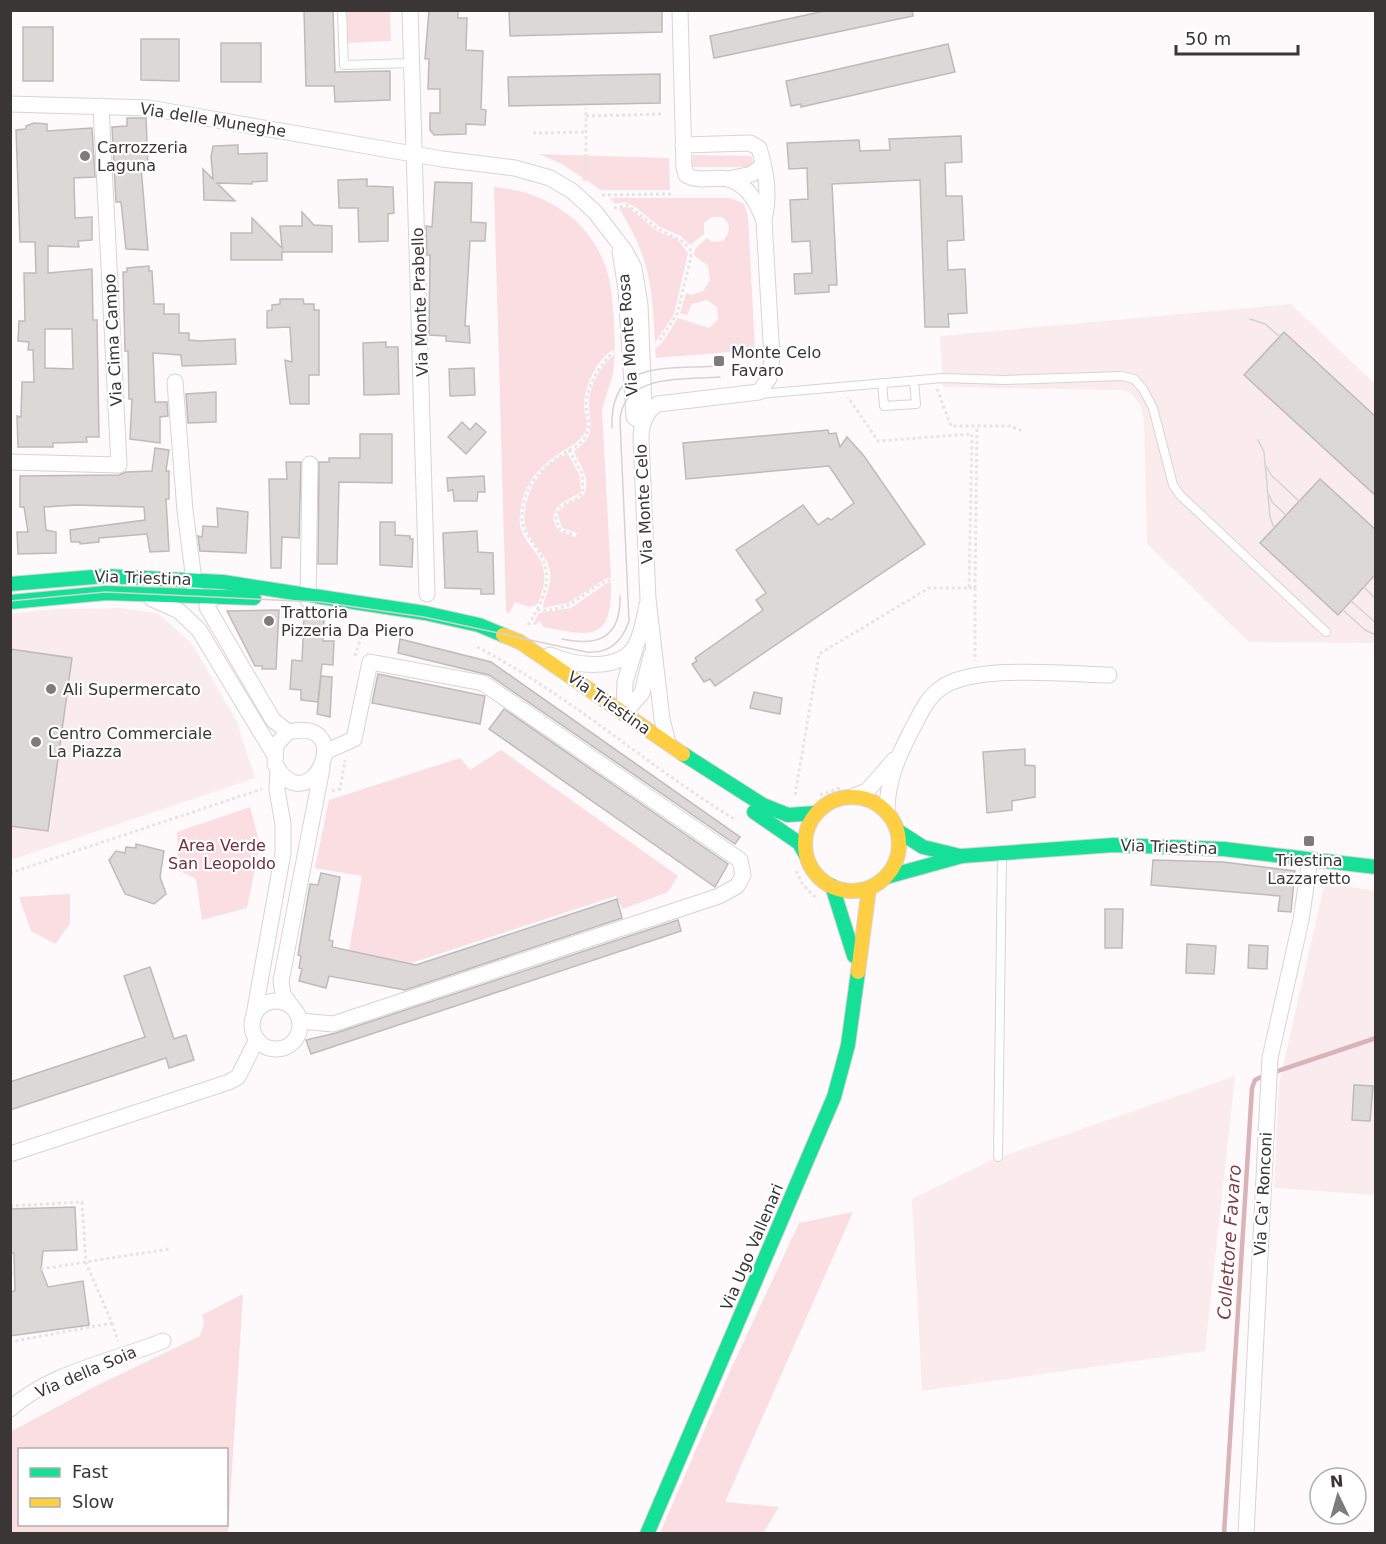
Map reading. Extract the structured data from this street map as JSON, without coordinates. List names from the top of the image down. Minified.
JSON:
{"streets":{"street":["Via delle Muneghe","Via Monte Prabello","Via Monte Rosa","Via Cima Campo","Via Monte Celo","Via Triestina","Via Ca' Ronconi","Via Ugo Vallenari","Via della Soia"]},"crossings":[["Via delle Muneghe","Via Monte Prabello"],["Via delle Muneghe","Via Monte Rosa"],["Via delle Muneghe","Via Cima Campo"],["Via Monte Prabello","Via Monte Rosa"],["Via Monte Rosa","Via Monte Celo"],["Via Monte Celo","Via Triestina"],["Via Triestina","Via Ca' Ronconi"],["Via Triestina","Via Ugo Vallenari"]],"water":["Collettore Favaro"],"parks":["Area Verde San Leopoldo"],"places":{"other":["Carrozzeria Laguna","Trattoria Pizzeria Da Piero","Ali Supermercato","Centro Commerciale La Piazza"],"transit":["Monte Celo Favaro","Triestina Lazzaretto"]},"legend":["Fast","Slow"],"scale_bar":"50 m","north":"top"}
